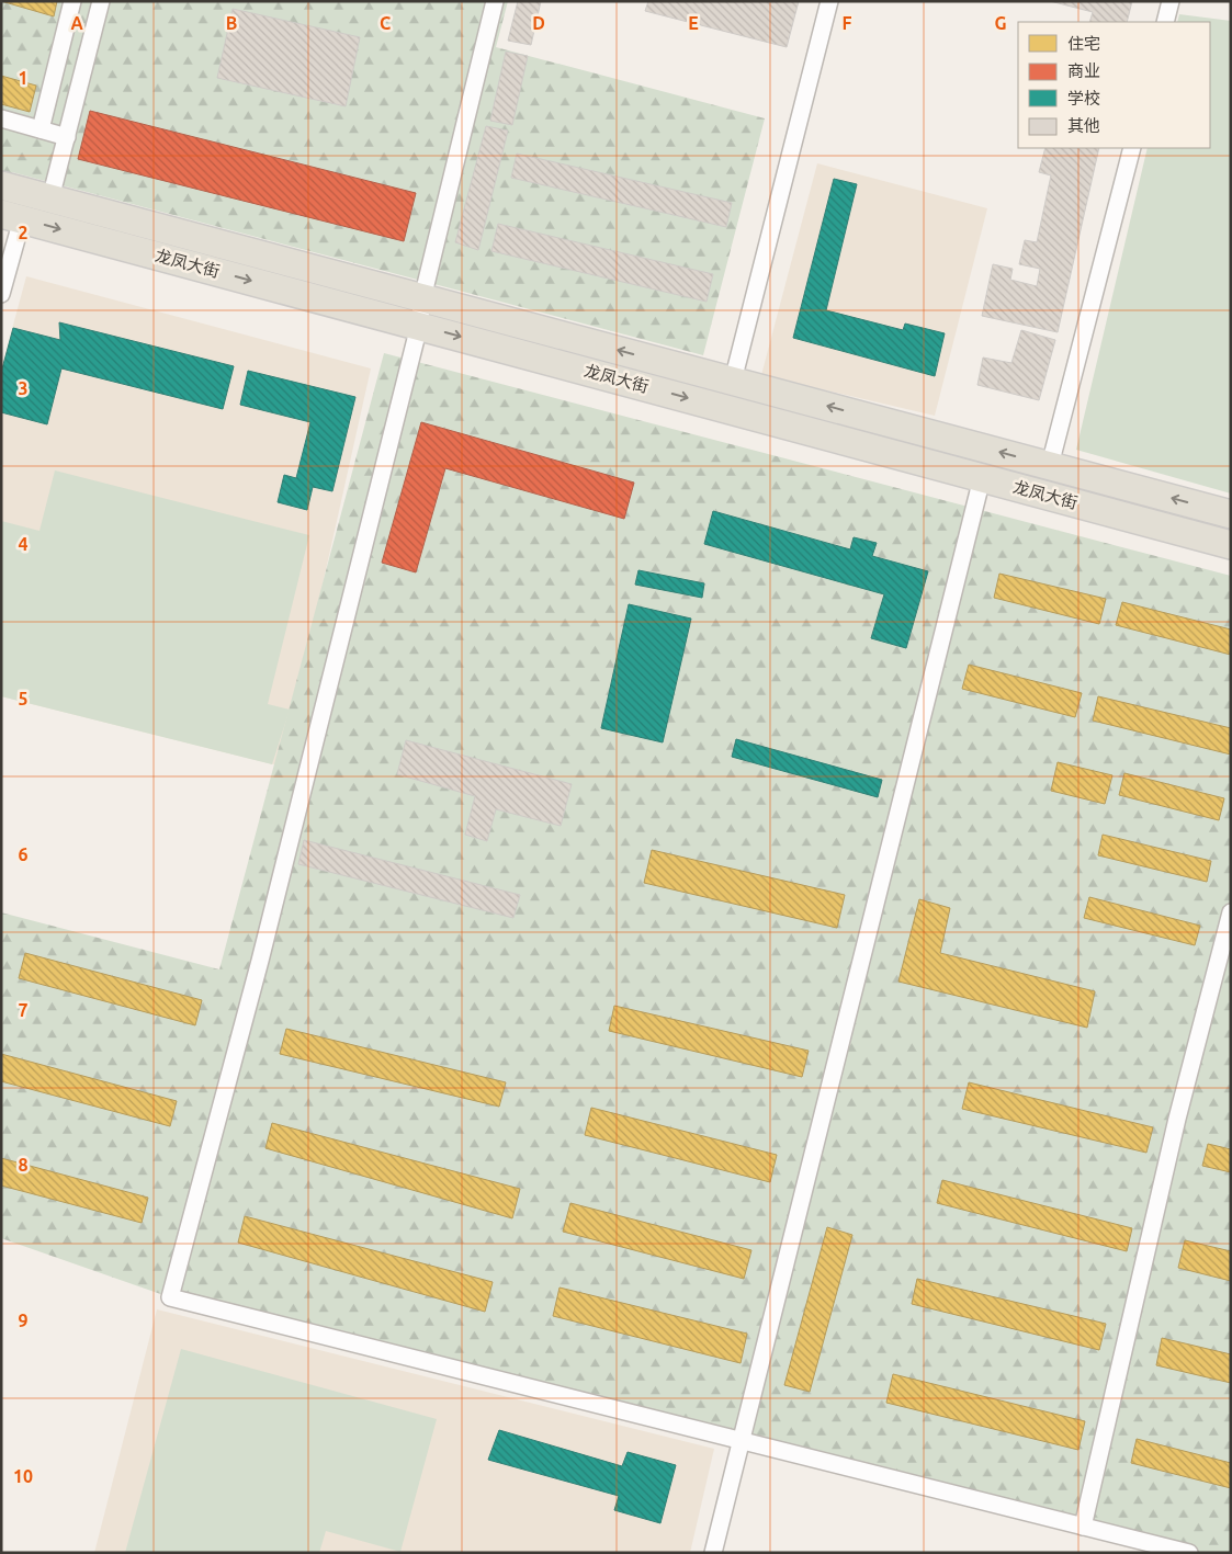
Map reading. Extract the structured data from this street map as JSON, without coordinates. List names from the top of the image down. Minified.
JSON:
{"streets":{"main road":["龙凤大街"]},"legend":["住宅","商业","学校","其他"],"grid":{"columns":["A","B","C","D","E","F","G"],"rows":["1","2","3","4","5","6","7","8","9","10"]}}
